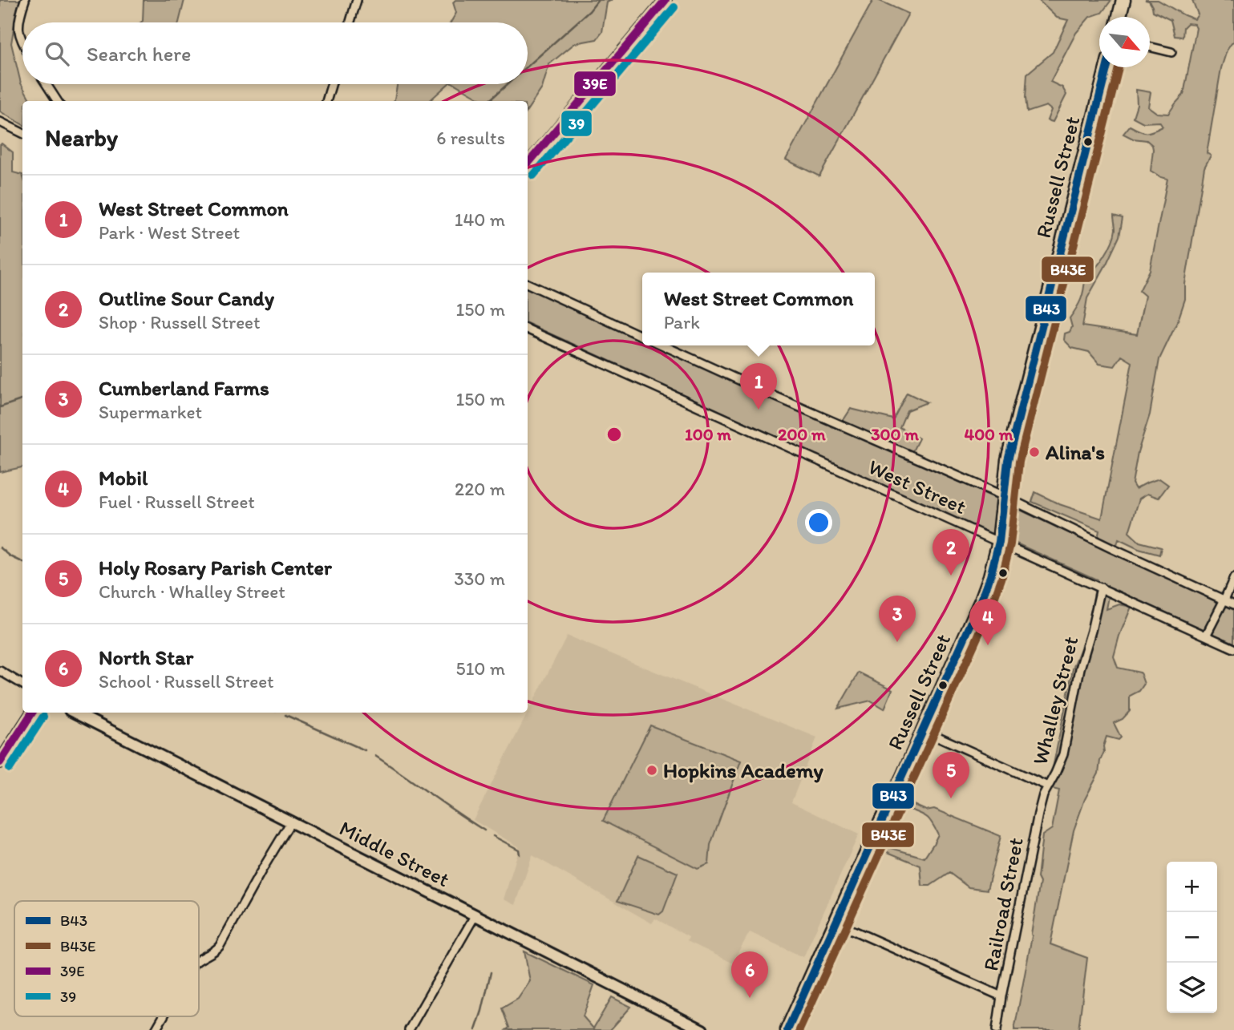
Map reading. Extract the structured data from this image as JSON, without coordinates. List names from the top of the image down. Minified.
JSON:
{"streets":{"highway":["Russell Street"],"main road":["Middle Street"],"street":["West Street","Whalley Street","Railroad Street"]},"crossings":[["Russell Street","West Street"],["Russell Street","Whalley Street"],["West Street","Whalley Street"],["Whalley Street","Railroad Street"]],"places":["Alina's","Hopkins Academy"],"lines":["transit line 39E","transit line 39","transit line B43","transit line B43E"],"legend":["B43","B43E","39E","39"],"north":"bottom right","page":{"search":"Search here","heading":["Nearby","6 results"],"list":[{"mark":"1","name":"West Street Common","note":"Park · West Street","value":"140 m"},{"mark":"2","name":"Outline Sour Candy","note":"Shop · Russell Street","value":"150 m"},{"mark":"3","name":"Cumberland Farms","note":"Supermarket","value":"150 m"},{"mark":"4","name":"Mobil","note":"Fuel · Russell Street","value":"220 m"},{"mark":"5","name":"Holy Rosary Parish Center","note":"Church · Whalley Street","value":"330 m"},{"mark":"6","name":"North Star","note":"School · Russell Street","value":"510 m"}],"popup":["West Street Common","Park"],"pins":["1","2","3","4","5","6"],"map_buttons":["+","−"]},"rings":["100 m","200 m","300 m","400 m"]}
